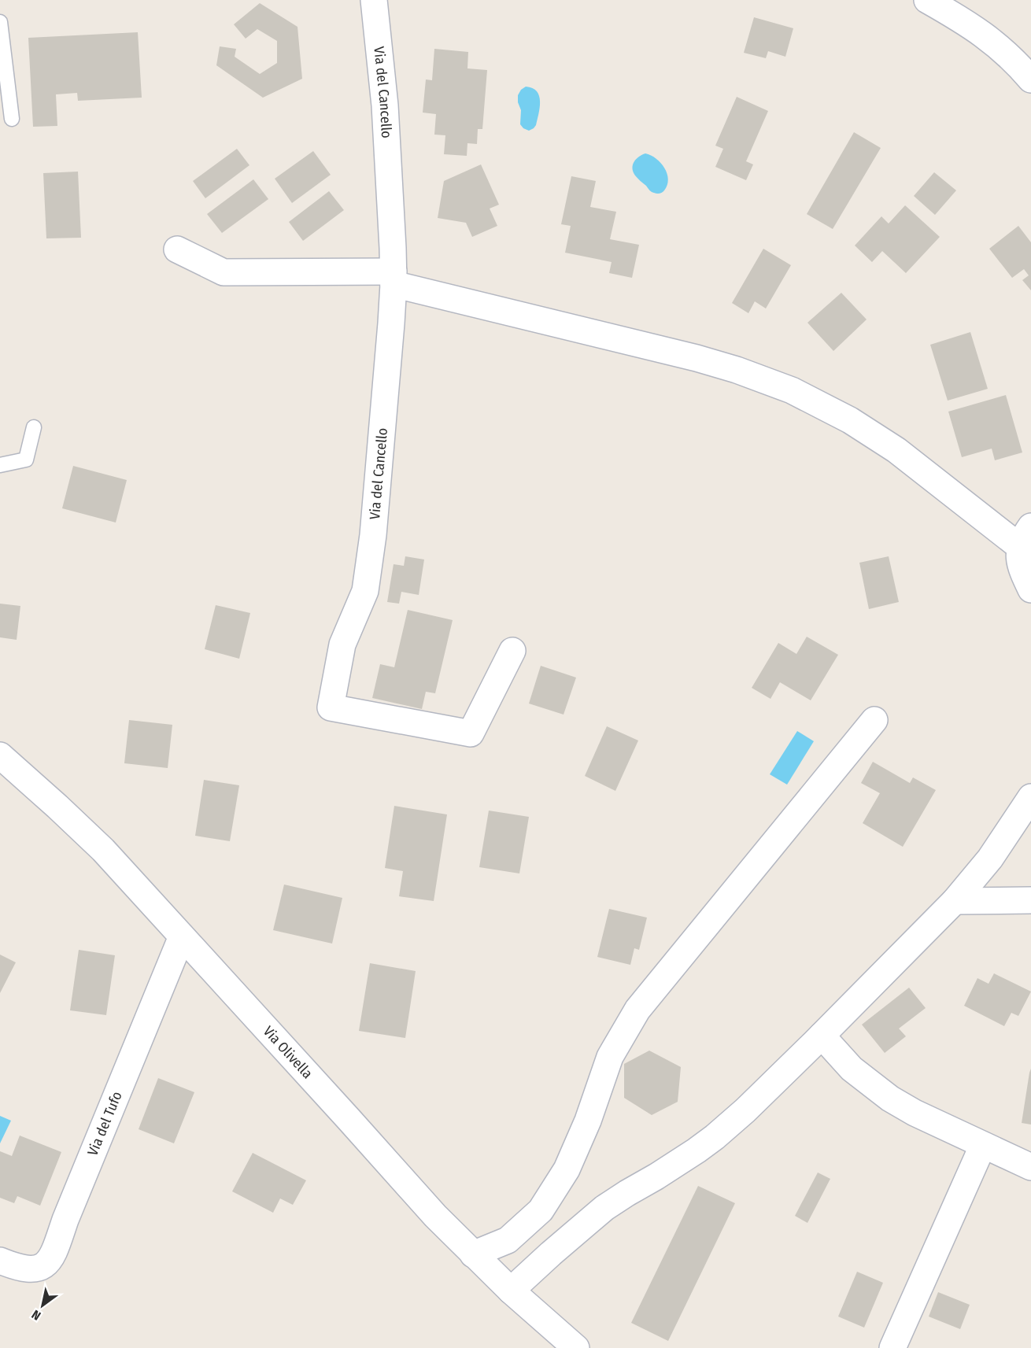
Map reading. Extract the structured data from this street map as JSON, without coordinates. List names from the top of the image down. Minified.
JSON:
{"streets":{"street":["Via del Cancello","Via Olivella","Via del Tufo"]},"crossings":[["Via Olivella","Via del Tufo"]],"north":"bottom left"}
